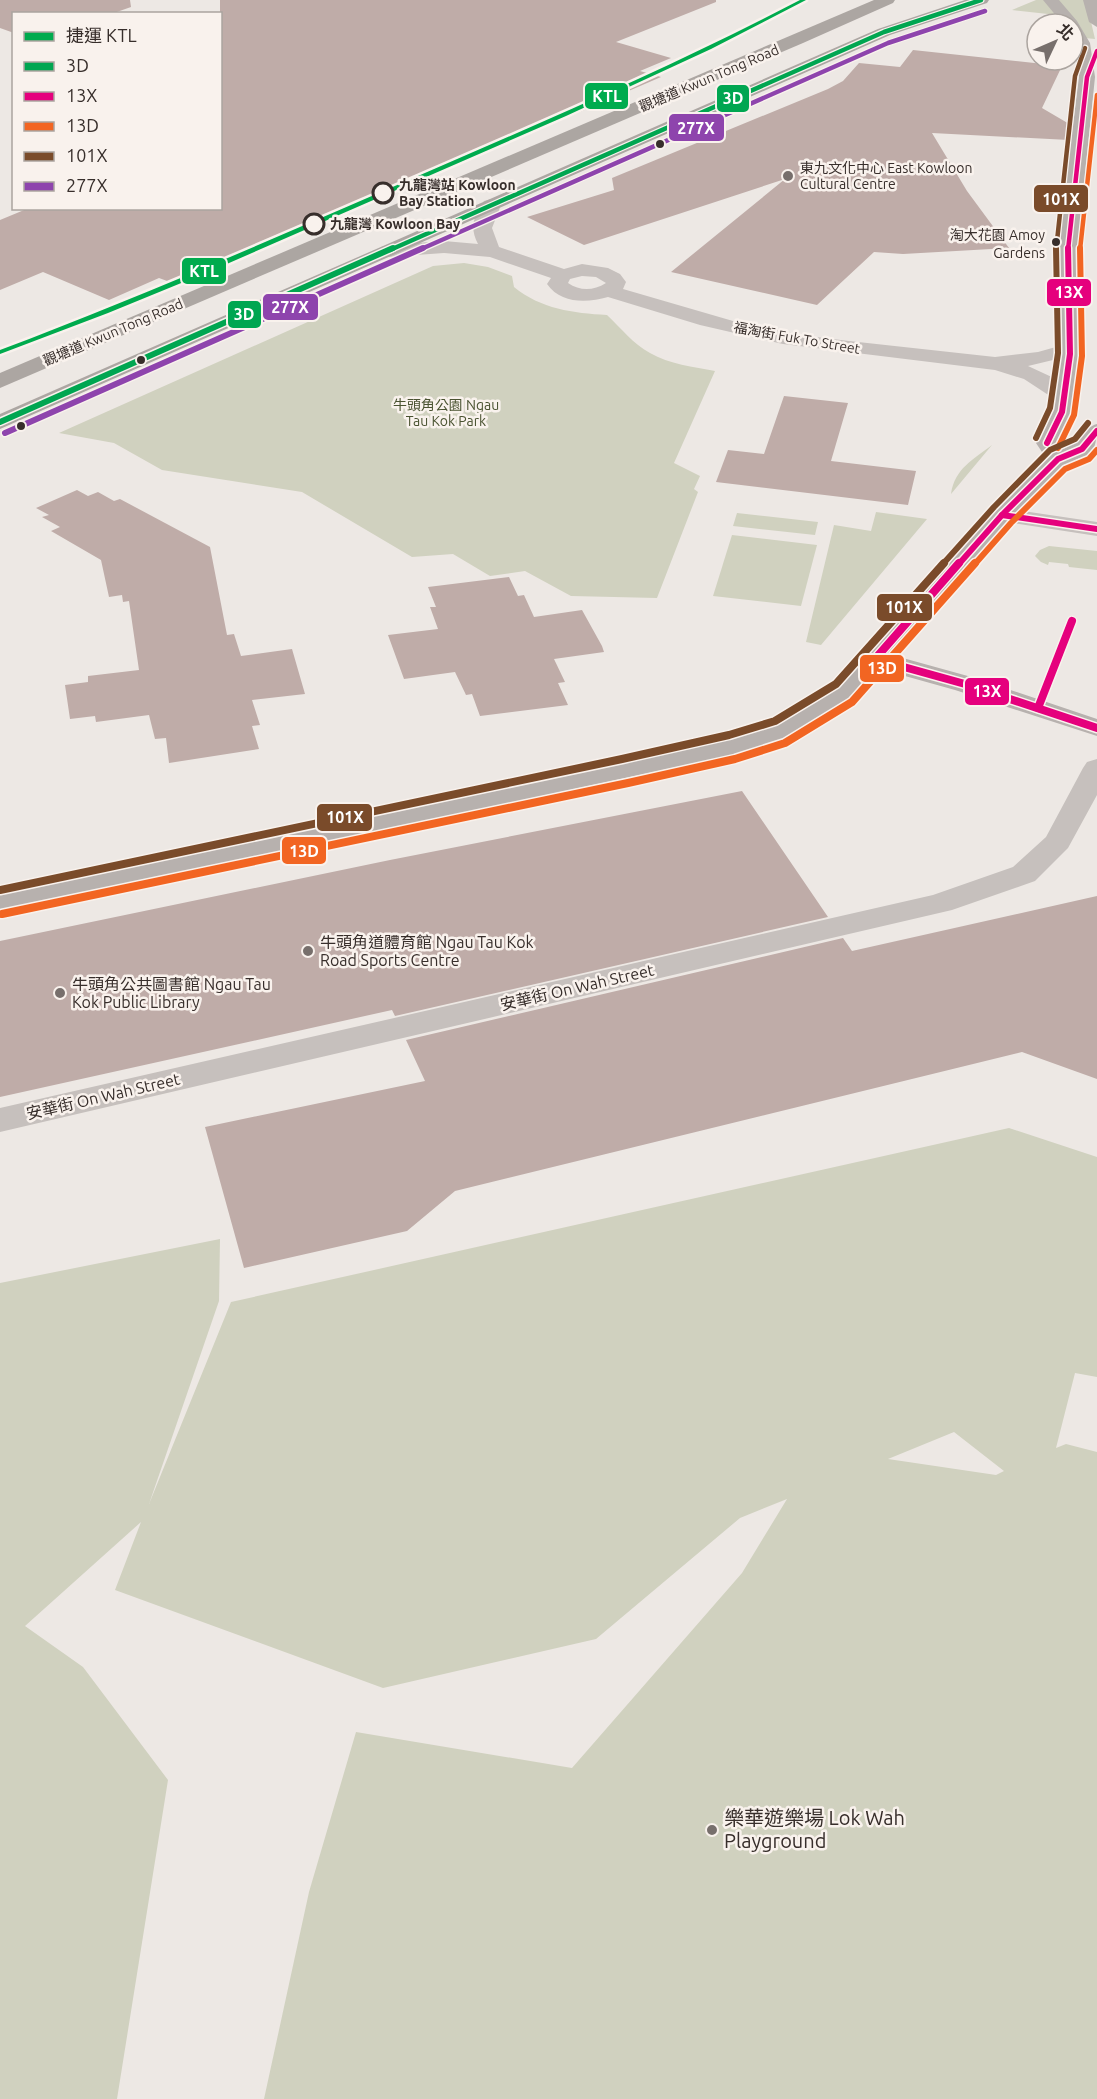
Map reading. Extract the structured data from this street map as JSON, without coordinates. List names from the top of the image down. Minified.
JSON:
{"streets":{"highway":["觀塘道 Kwun Tong Road"],"street":["福淘街 Fuk To Street","安華街 On Wah Street"]},"crossings":[["觀塘道 Kwun Tong Road","福淘街 Fuk To Street"]],"parks":["牛頭角公園 Ngau Tau Kok Park"],"places":["東九文化中心 East Kowloon Cultural Centre","九龍灣站 Kowloon Bay Station","九龍灣 Kowloon Bay","淘大花園 Amoy Gardens","牛頭角道體育館 Ngau Tau Kok Road Sports Centre","牛頭角公共圖書館 Ngau Tau Kok Public Library","樂華遊樂場 Lok Wah Playground"],"lines":["metro line KTL","transit line 3D","transit line 277X","transit line 13X","transit line 101X","transit line 13D"],"legend":["捷運 KTL","3D","13X","13D","101X","277X"],"north":"top right"}
